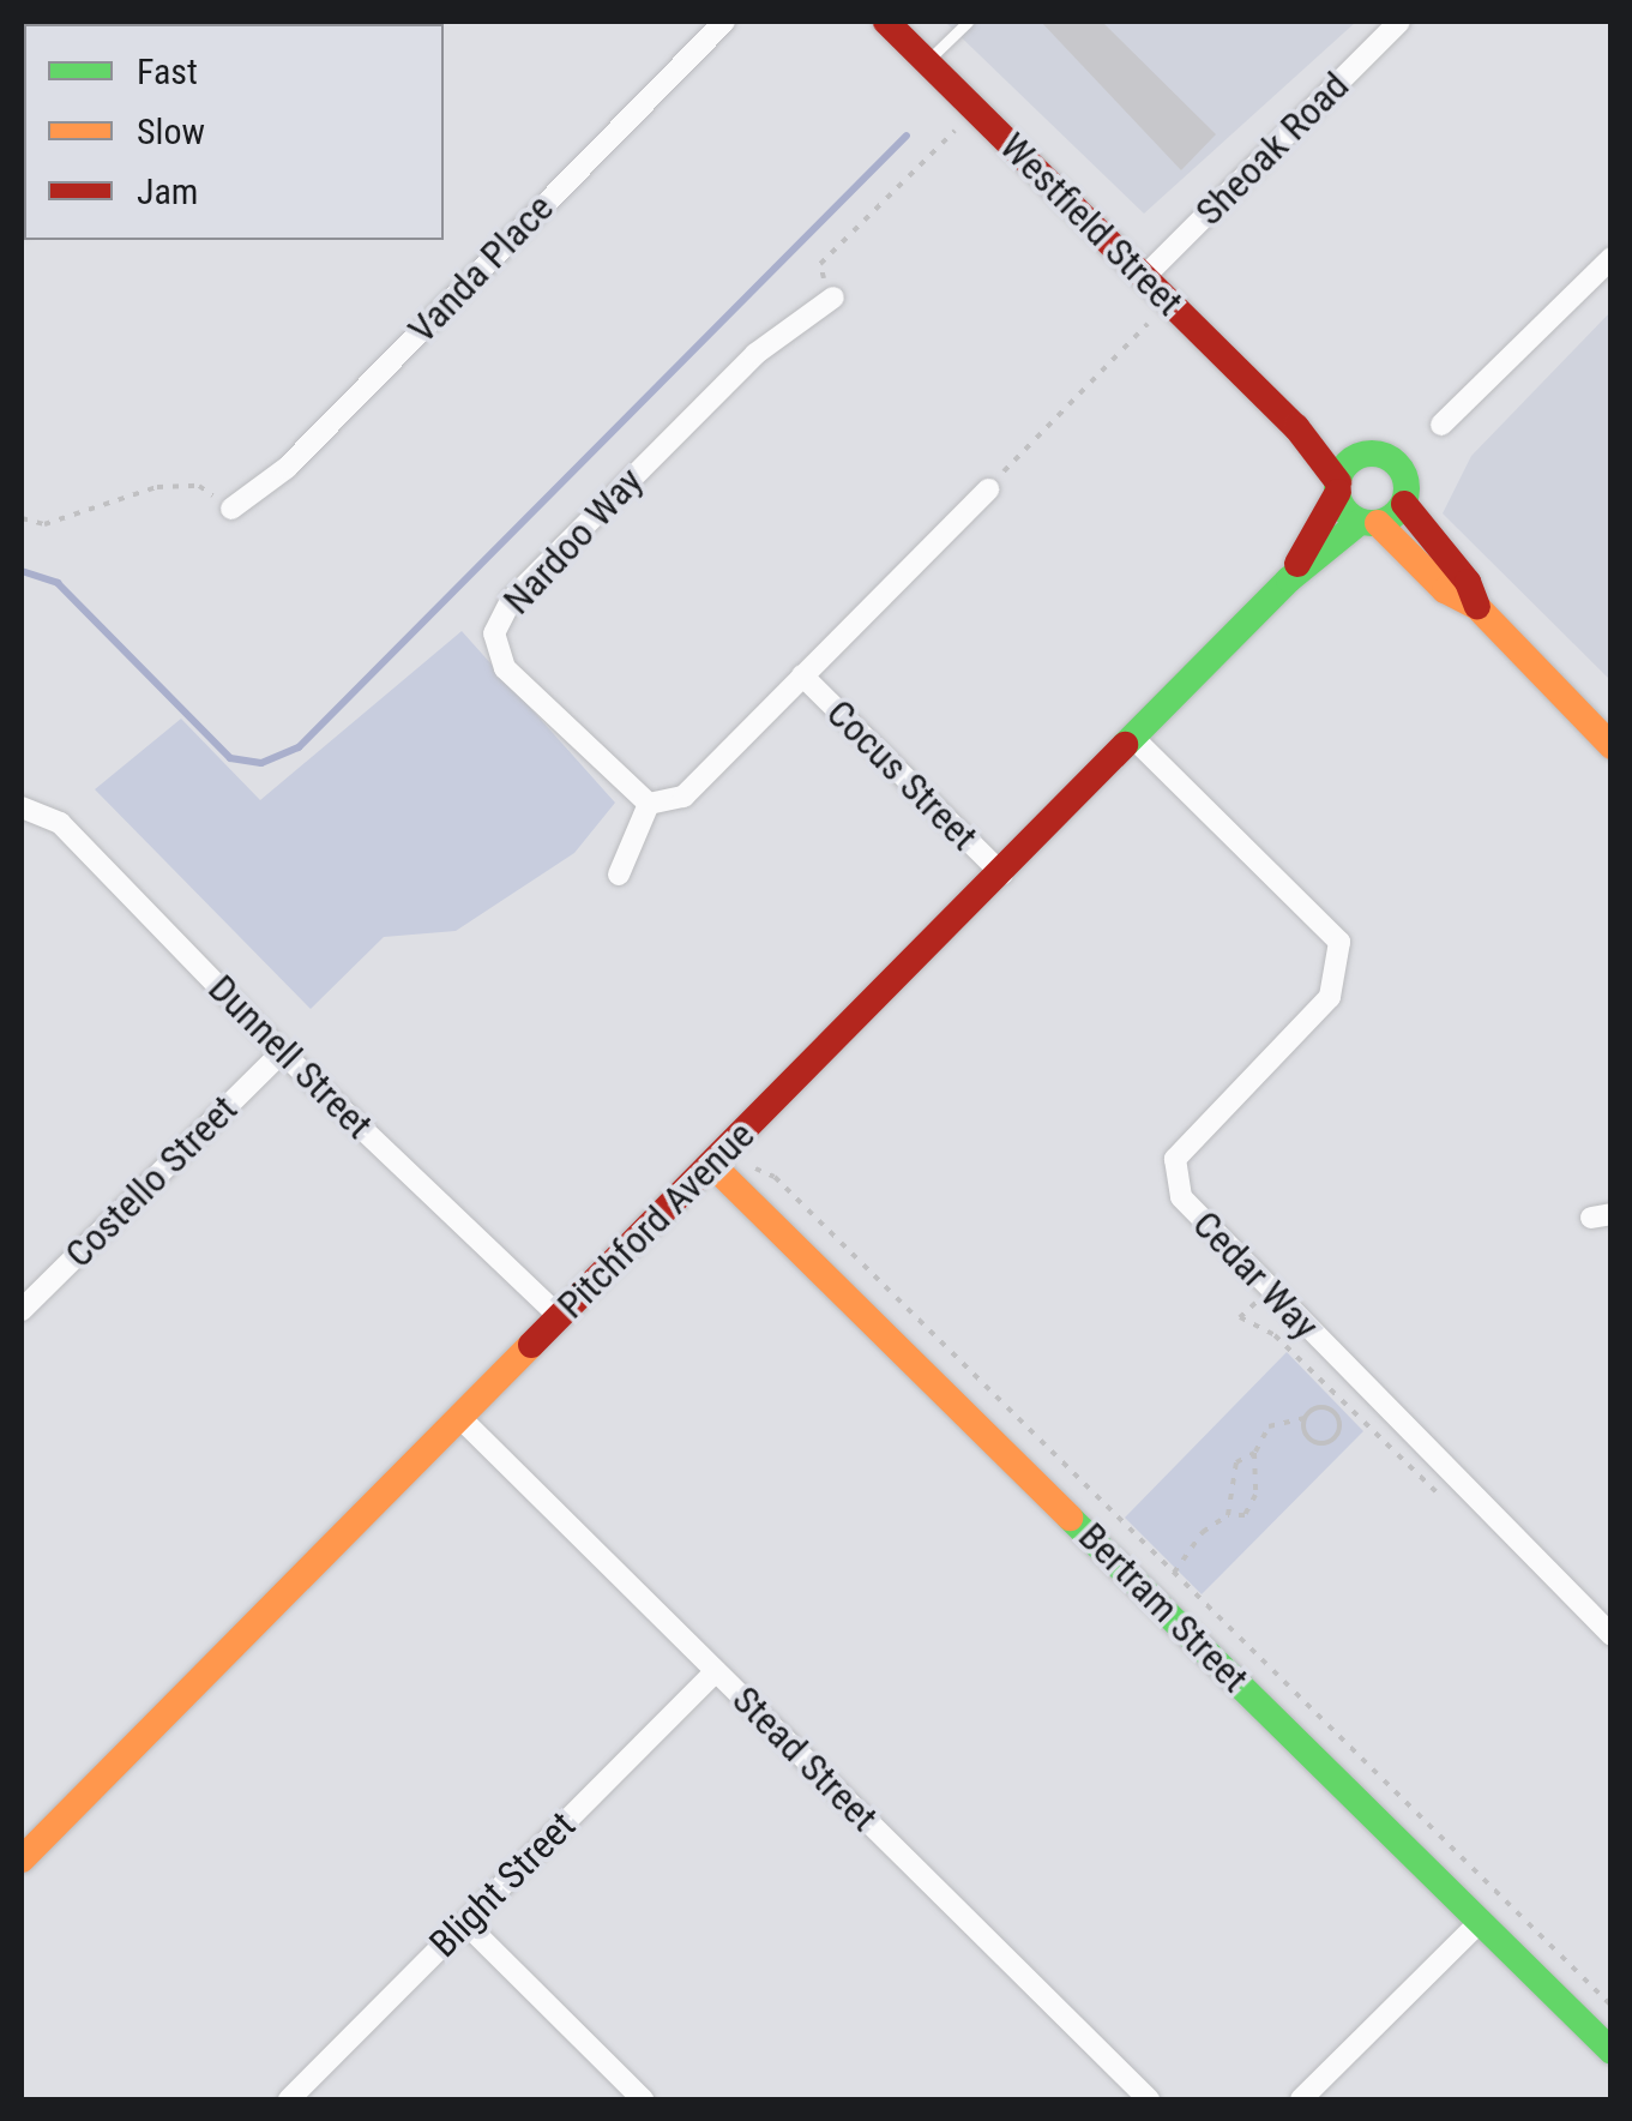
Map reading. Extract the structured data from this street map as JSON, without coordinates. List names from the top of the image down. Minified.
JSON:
{"streets":{"street":["Sheoak Road","Westfield Street","Vanda Place","Nardoo Way","Cocus Street","Dunnell Street","Costello Street","Pitchford Avenue","Cedar Way","Bertram Street","Stead Street","Blight Street"]},"crossings":[["Sheoak Road","Westfield Street"],["Westfield Street","Pitchford Avenue"],["Cocus Street","Pitchford Avenue"],["Dunnell Street","Costello Street"],["Dunnell Street","Pitchford Avenue"],["Pitchford Avenue","Cedar Way"],["Pitchford Avenue","Bertram Street"],["Pitchford Avenue","Stead Street"],["Stead Street","Blight Street"]],"legend":["Fast","Slow","Jam"]}
